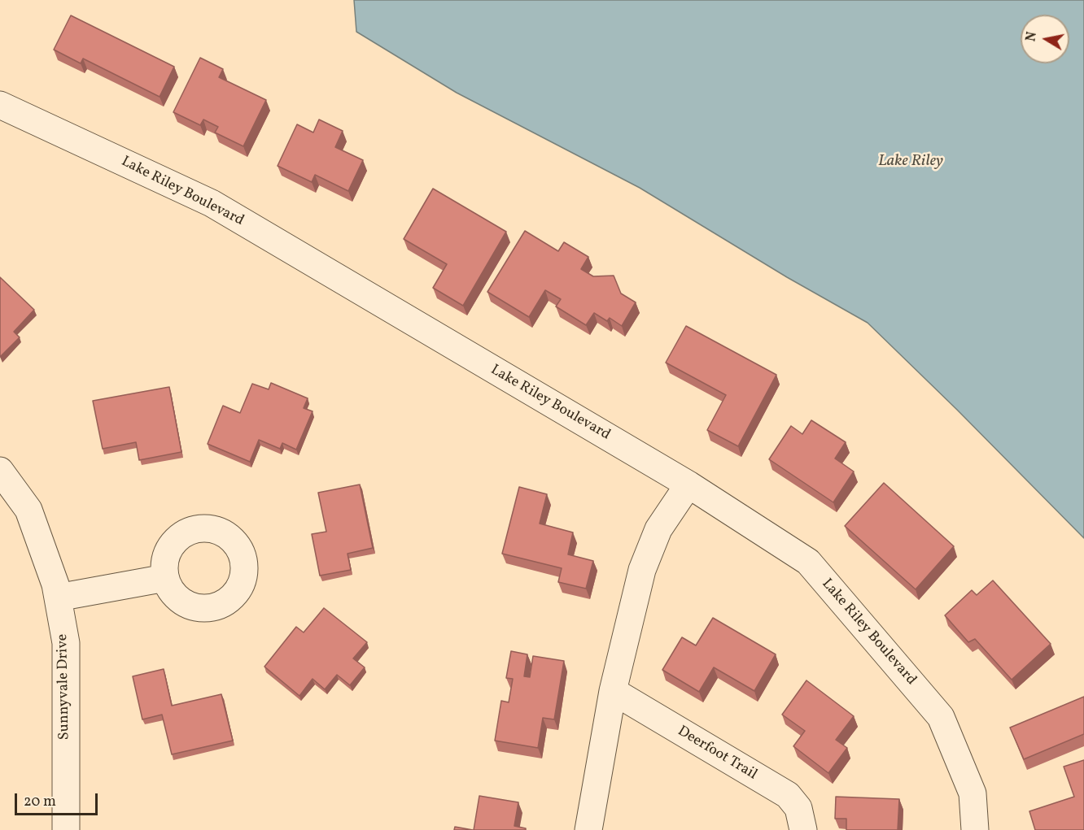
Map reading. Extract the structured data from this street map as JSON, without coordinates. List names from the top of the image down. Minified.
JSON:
{"streets":{"street":["Lake Riley Boulevard","Sunnyvale Drive","Deerfoot Trail"]},"water":["Lake Riley"],"scale_bar":"20 m","north":"left"}
